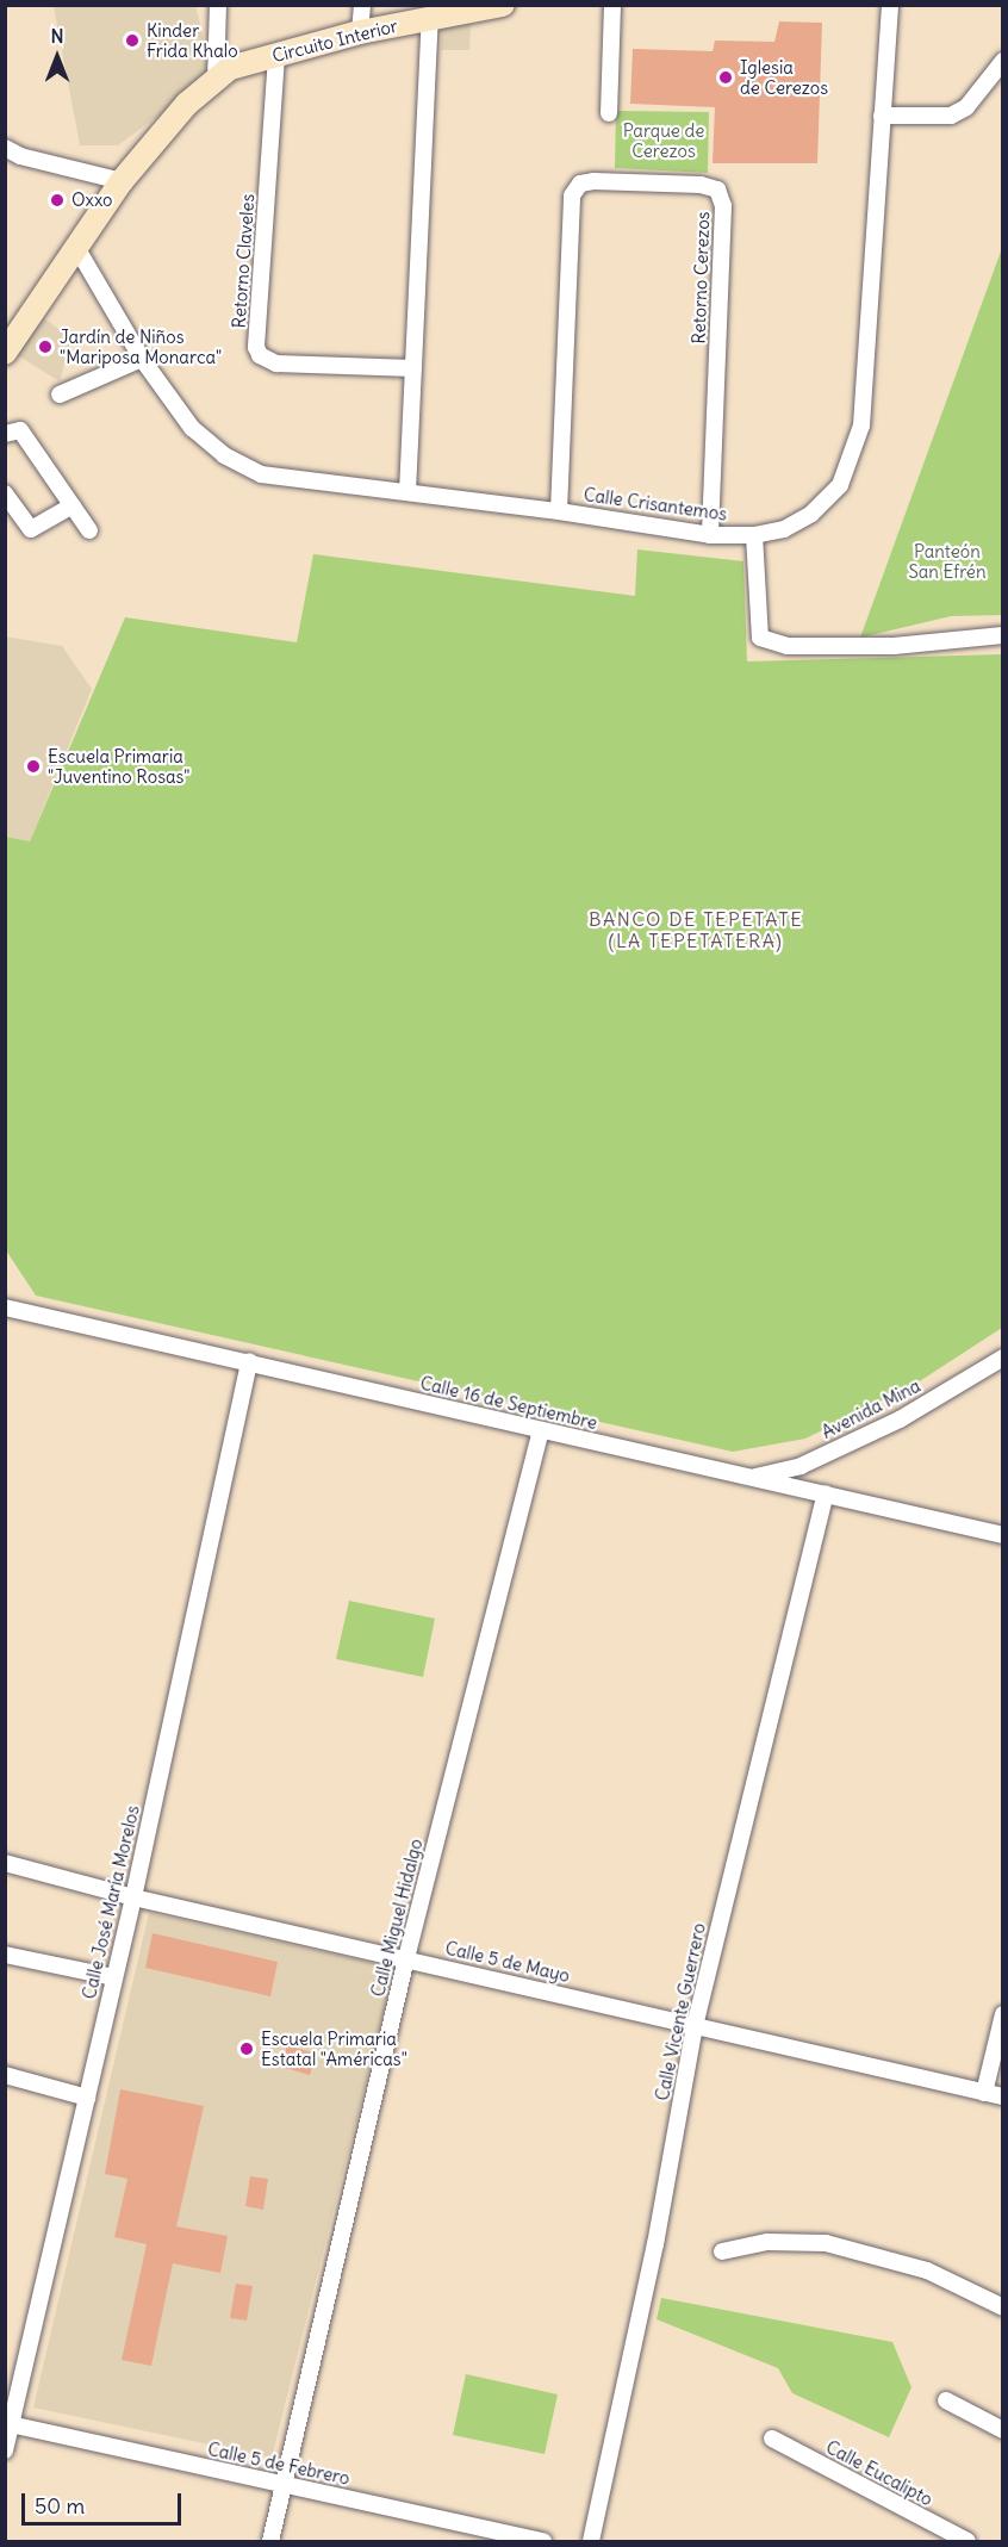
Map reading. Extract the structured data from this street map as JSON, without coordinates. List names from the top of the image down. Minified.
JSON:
{"streets":{"main road":["Circuito Interior"],"street":["Retorno Claveles","Retorno Cerezos","Calle Crisantemos","Calle 16 de Septiembre","Avenida Mina","Calle José María Morelos","Calle Miguel Hidalgo","Calle 5 de Mayo","Calle Vicente Guerrero","Calle 5 de Febrero","Calle Eucalipto"]},"crossings":[["Circuito Interior","Retorno Claveles"],["Circuito Interior","Calle Crisantemos"],["Retorno Cerezos","Calle Crisantemos"],["Calle 16 de Septiembre","Avenida Mina"],["Calle 16 de Septiembre","Calle José María Morelos"],["Calle 16 de Septiembre","Calle Miguel Hidalgo"],["Calle 16 de Septiembre","Calle Vicente Guerrero"],["Calle José María Morelos","Calle 5 de Mayo"],["Calle José María Morelos","Calle 5 de Febrero"],["Calle Miguel Hidalgo","Calle 5 de Mayo"],["Calle Miguel Hidalgo","Calle 5 de Febrero"],["Calle 5 de Mayo","Calle Vicente Guerrero"]],"districts":["BANCO DE TEPETATE (LA TEPETATERA)"],"parks":["Parque de Cerezos","Panteón San Efrén"],"places":["Kinder Frida Khalo","Iglesia de Cerezos","Oxxo","Jardín de Niños \"Mariposa Monarca\"","Escuela Primaria \"Juventino Rosas\"","Escuela Primaria Estatal \"Américas\""],"scale_bar":"50 m","north":"top"}
